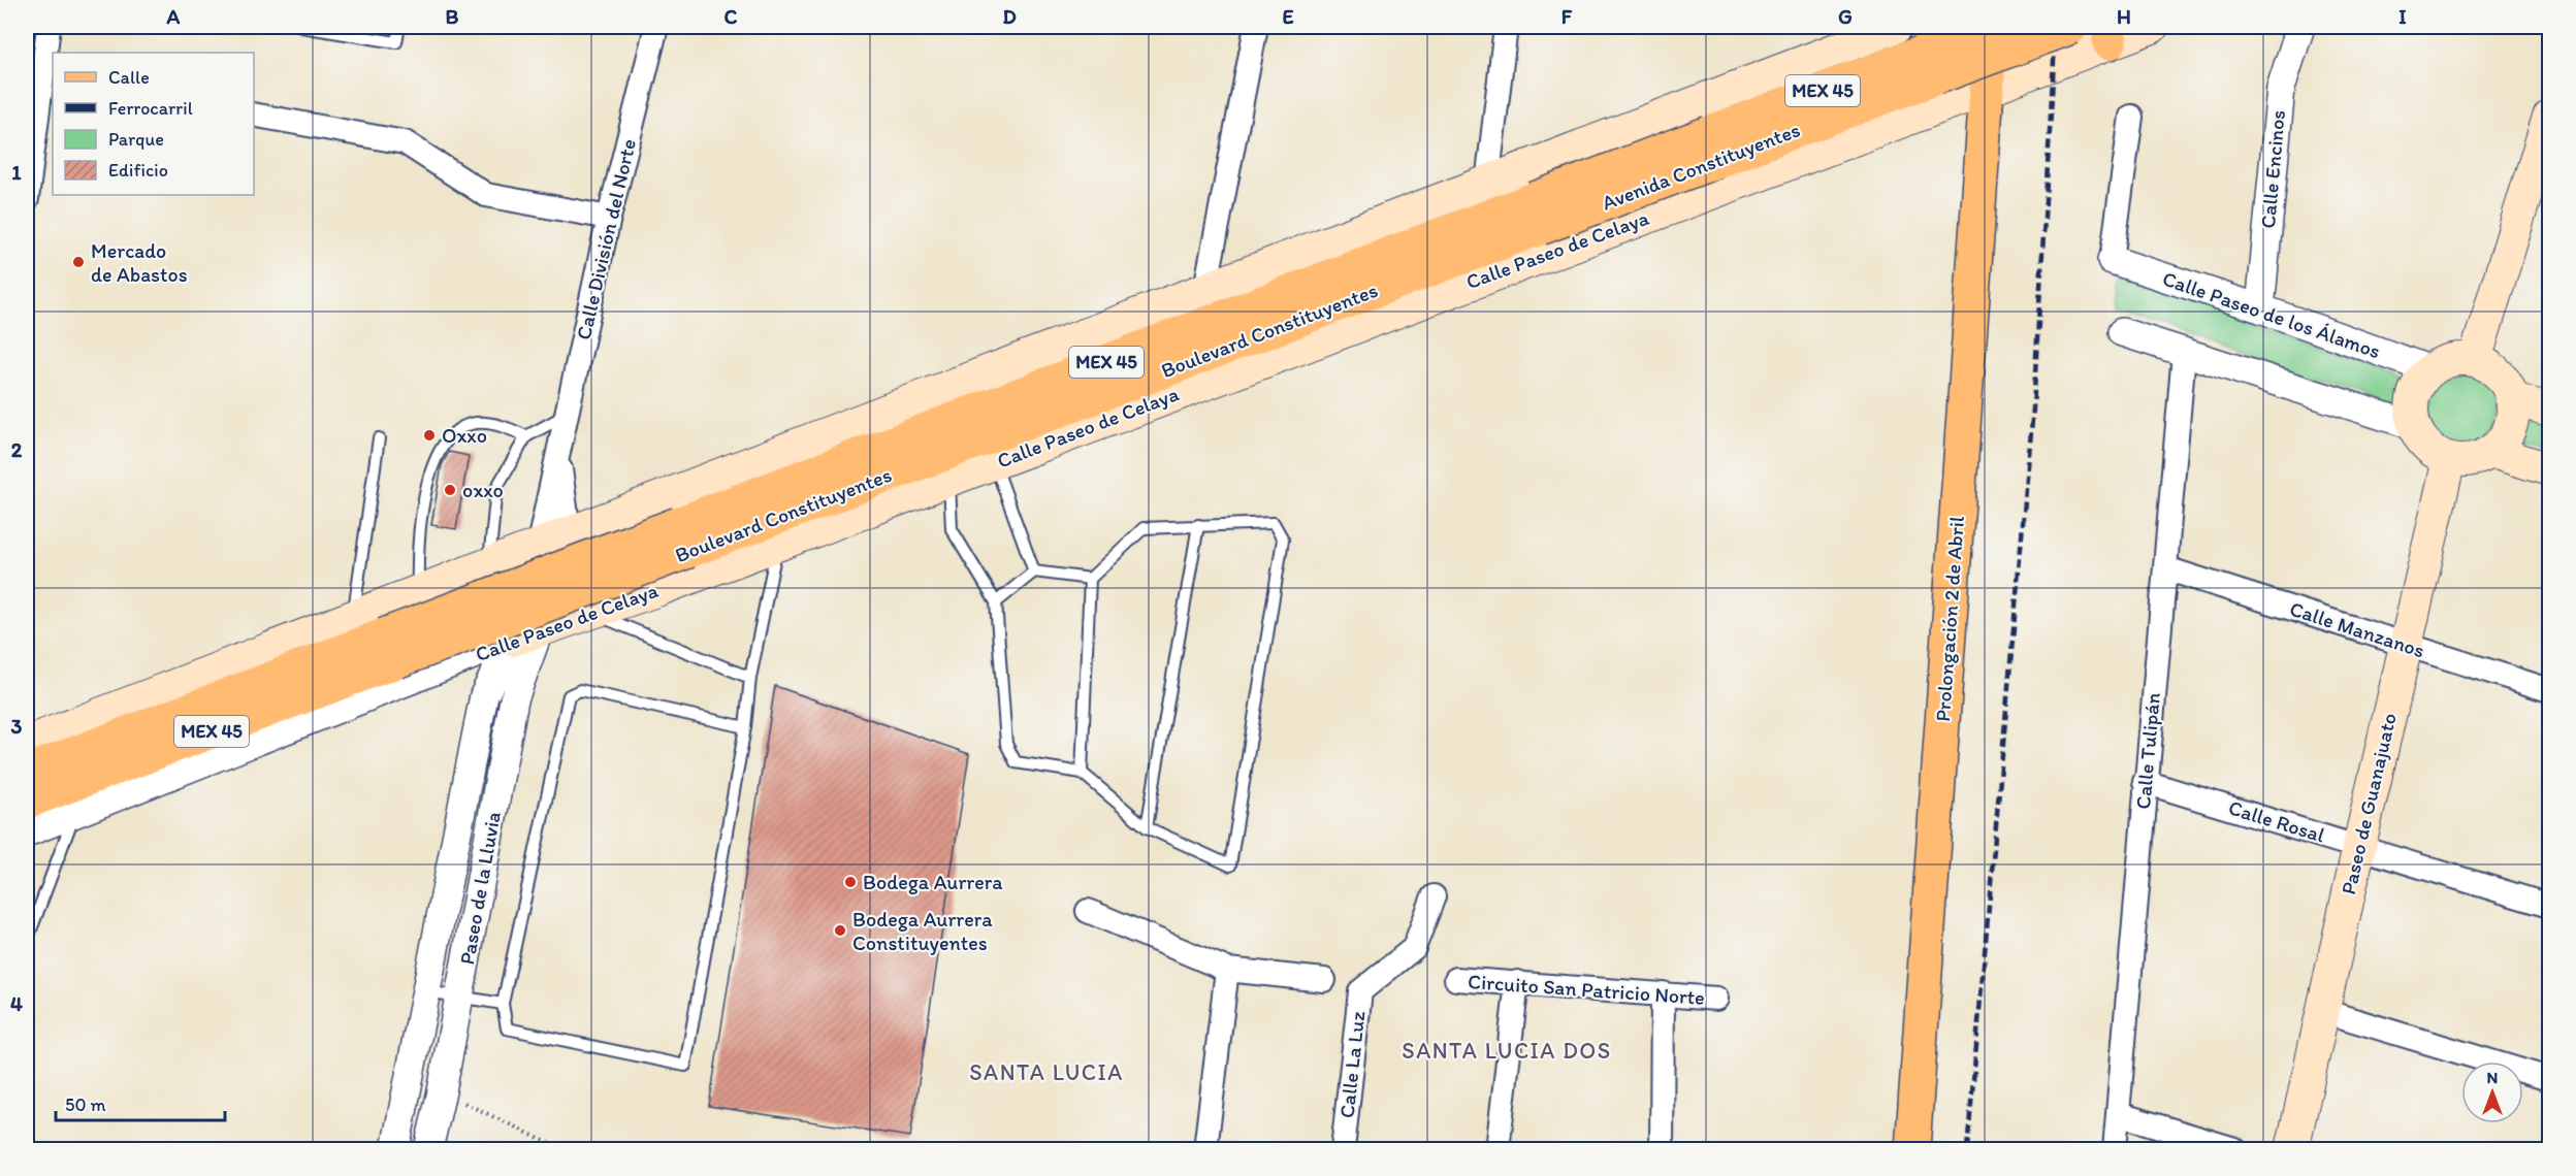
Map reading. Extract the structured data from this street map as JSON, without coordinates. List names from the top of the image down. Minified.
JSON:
{"streets":{"main road":["MEX 45","Avenida Constituyentes","Calle Paseo de Celaya","Boulevard Constituyentes","Prolongación 2 de Abril","Paseo de Guanajuato"],"street":["Calle Encinos","Calle División del Norte","Calle Paseo de los Álamos","Calle Manzanos","Calle Tulipán","Calle Rosal","Paseo de la Lluvia","Circuito San Patricio Norte","Calle La Luz"]},"crossings":[["Avenida Constituyentes","Calle Paseo de Celaya"],["Avenida Constituyentes","Boulevard Constituyentes"],["Avenida Constituyentes","Prolongación 2 de Abril"],["Calle Encinos","Calle Paseo de los Álamos"],["Calle División del Norte","Calle Paseo de Celaya"],["Calle División del Norte","Paseo de la Lluvia"],["Calle Paseo de Celaya","Boulevard Constituyentes"],["Calle Paseo de Celaya","Prolongación 2 de Abril"],["Calle Paseo de Celaya","Paseo de la Lluvia"],["Calle Paseo de los Álamos","Paseo de Guanajuato"],["Calle Manzanos","Calle Tulipán"],["Calle Manzanos","Paseo de Guanajuato"],["Calle Tulipán","Calle Rosal"],["Paseo de Guanajuato","Calle Rosal"]],"districts":["SANTA LUCIA DOS","SANTA LUCIA"],"places":["Mercado de Abastos","Oxxo","oxxo","Bodega Aurrera","Bodega Aurrera Constituyentes"],"legend":["Calle","Ferrocarril","Parque","Edificio"],"scale_bar":"50 m","north":"top","grid":{"columns":["A","B","C","D","E","F","G","H","I"],"rows":["1","2","3","4"]}}
